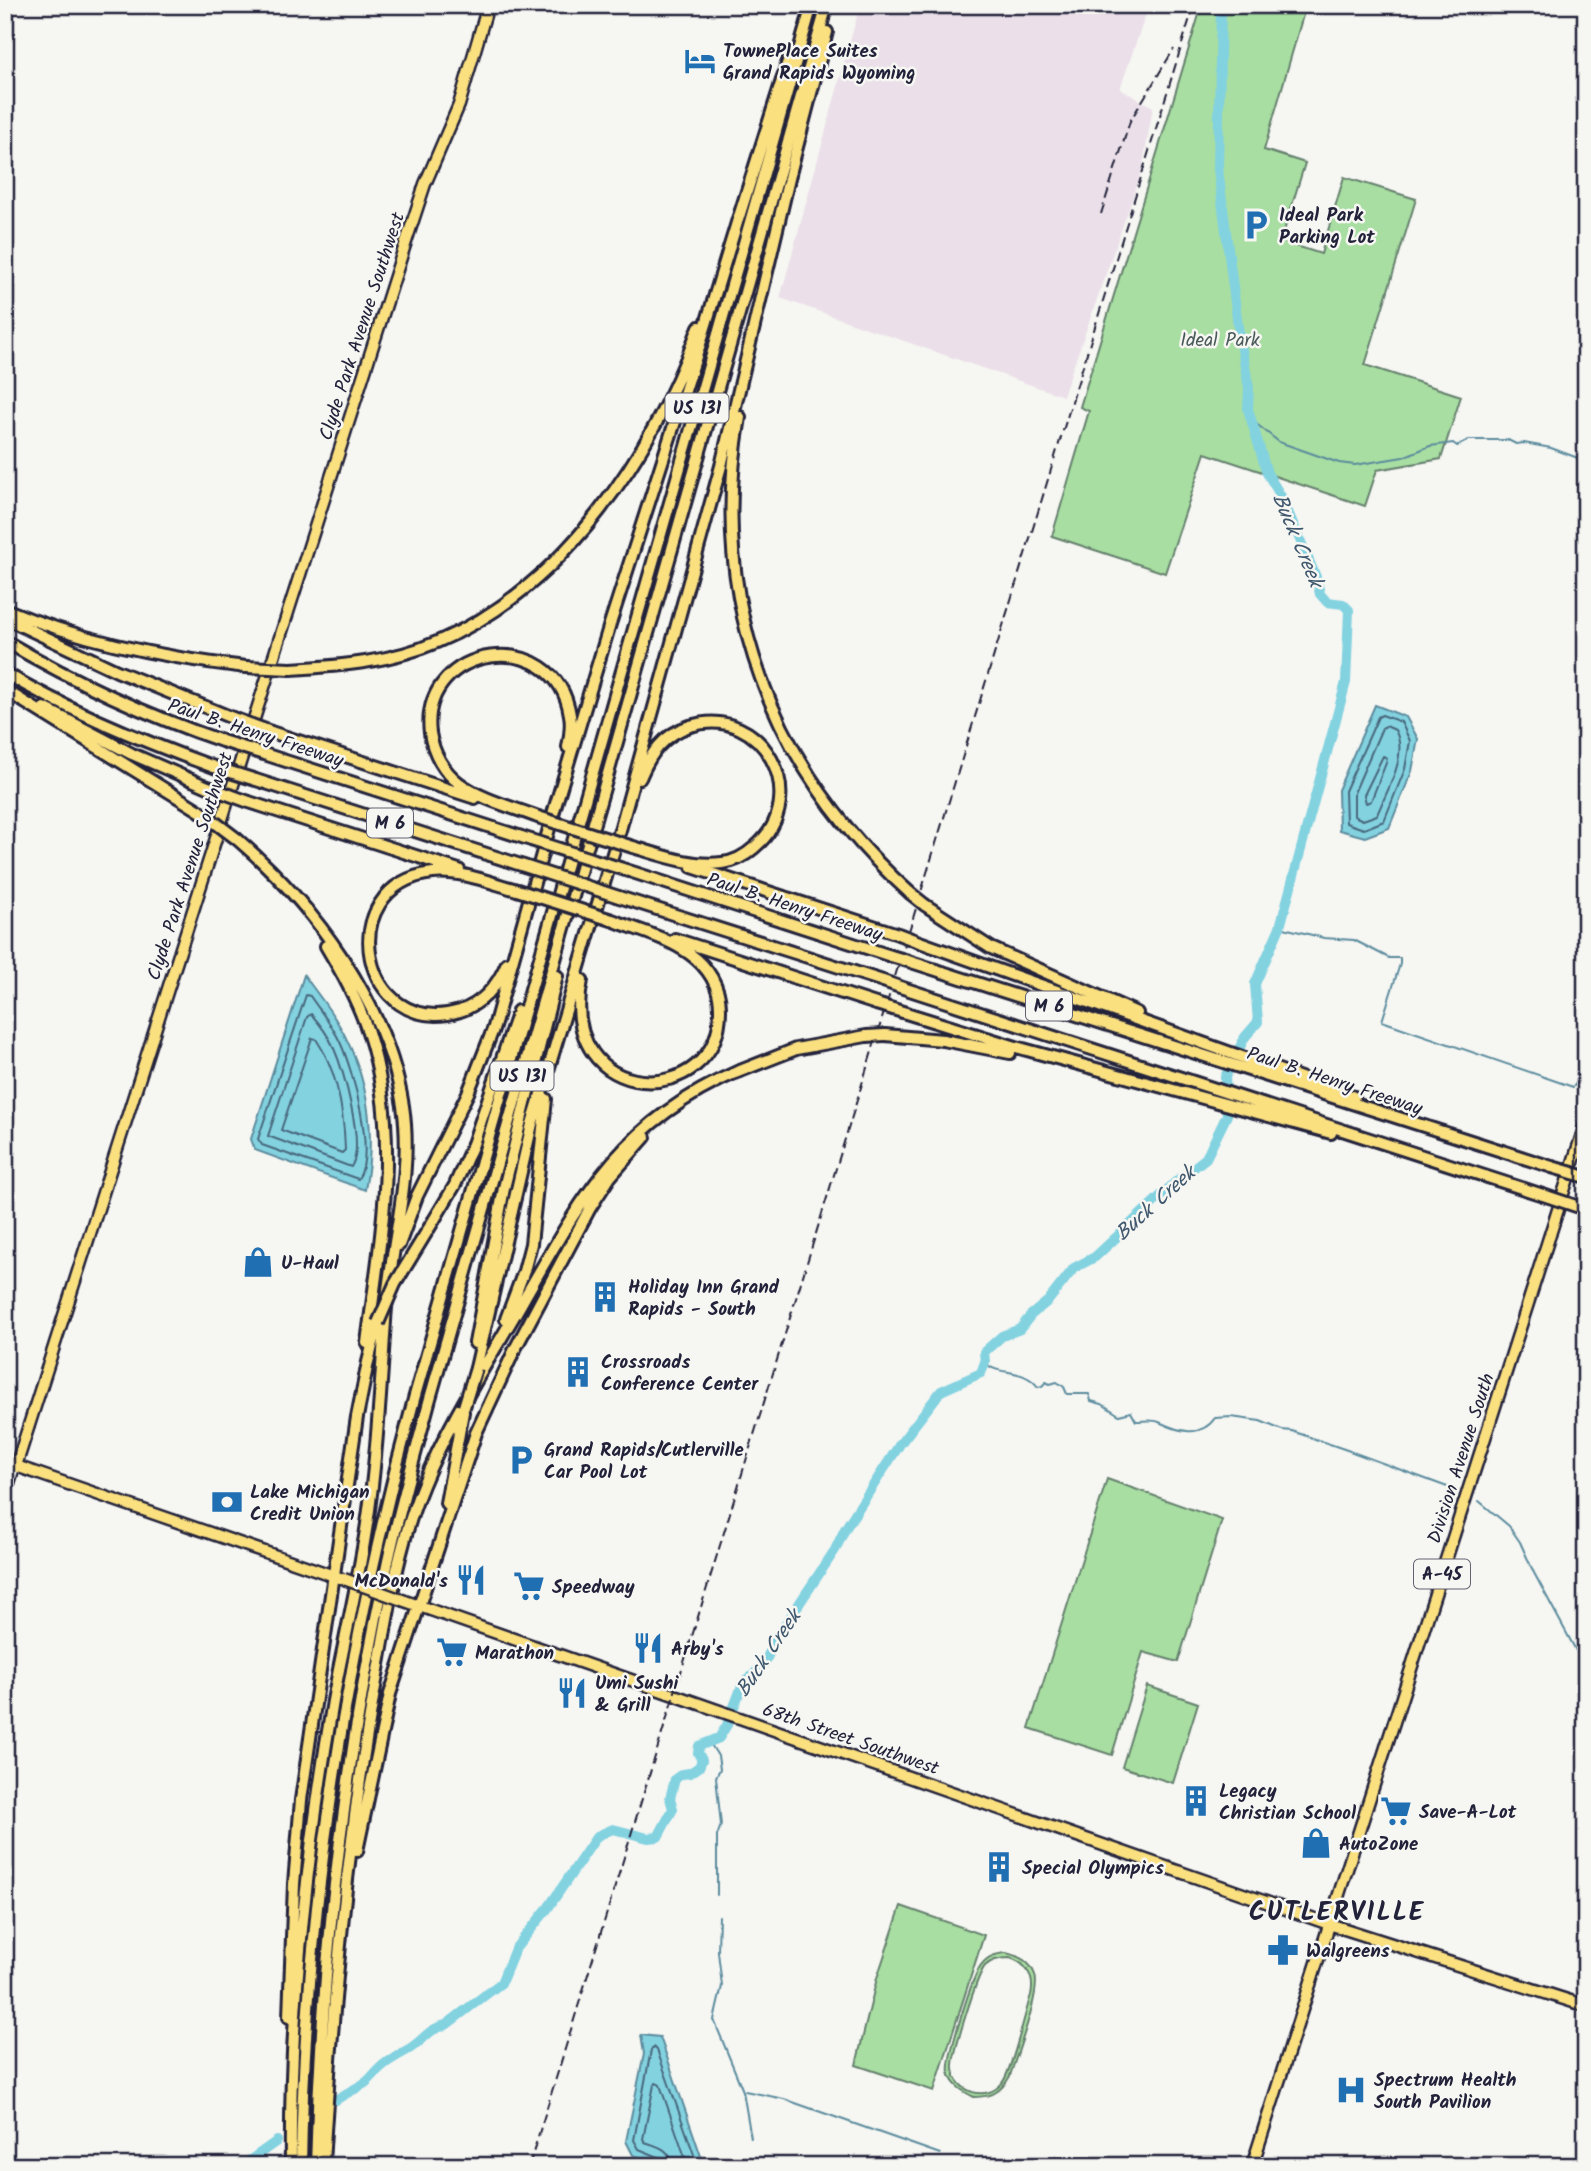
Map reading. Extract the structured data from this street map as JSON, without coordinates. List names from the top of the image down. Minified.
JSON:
{"streets":{"highway":["US 131","Paul B. Henry Freeway","M 6"],"main road":["Clyde Park Avenue Southwest","Division Avenue South","A-45","68th Street Southwest"]},"crossings":[["Clyde Park Avenue Southwest","68th Street Southwest"],["Division Avenue South","68th Street Southwest"]],"districts":["CUTLERVILLE"],"water":["Buck Creek"],"parks":["Ideal Park"],"places":{"hotel":["TownePlace Suites Grand Rapids Wyoming"],"parking":["Ideal Park Parking Lot","Grand Rapids/Cutlerville Car Pool Lot"],"shop":["U-Haul","AutoZone"],"building":["Holiday Inn Grand Rapids - South","Crossroads Conference Center","Legacy Christian School","Special Olympics"],"bank":["Lake Michigan Credit Union"],"restaurant":["McDonald's","Arby's","Umi Sushi & Grill"],"supermarket":["Speedway","Marathon","Save-A-Lot"],"pharmacy":["Walgreens"],"hospital":["Spectrum Health South Pavilion"]}}
